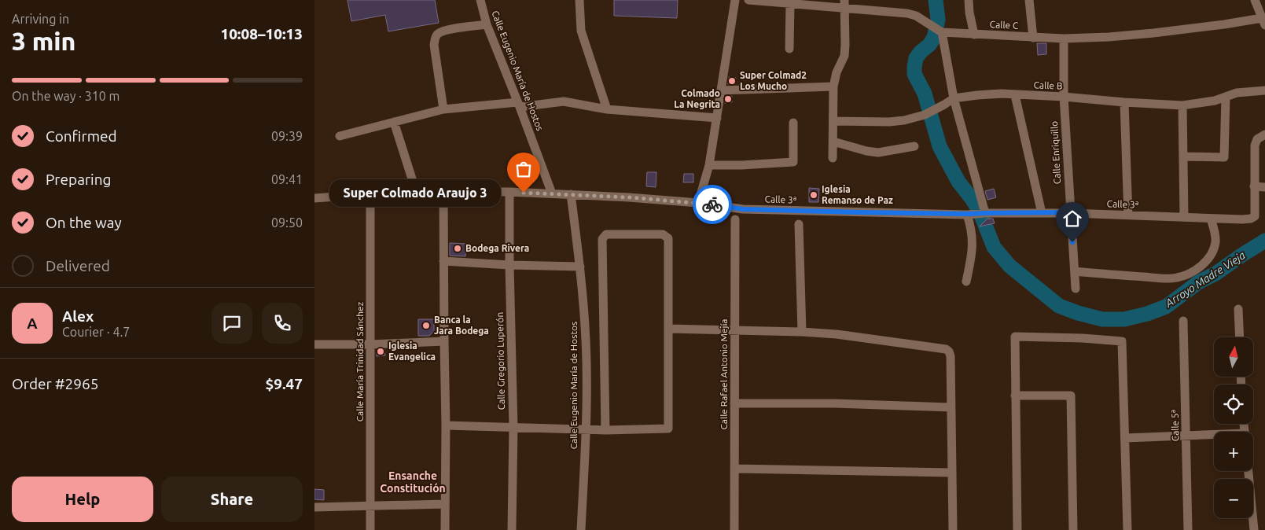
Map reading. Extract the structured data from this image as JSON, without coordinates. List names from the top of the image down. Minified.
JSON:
{"streets":{"street":["Calle C","Calle Eugenio María de Hostos","Calle B","Calle Enriquillo","Calle 3ª","Calle Gregorio Luperón","Calle María Trinidad Sánchez","Calle Rafael Antonio Mejía","Calle 5ª"]},"crossings":[["Calle C","Calle Enriquillo"],["Calle Eugenio María de Hostos","Calle 3ª"],["Calle B","Calle Enriquillo"],["Calle Enriquillo","Calle 3ª"],["Calle 3ª","Calle Gregorio Luperón"],["Calle 3ª","Calle María Trinidad Sánchez"]],"districts":["Ensanche Constitución"],"water":["Arroyo Madre Vieja"],"places":["Super Colmad2 Los Mucho","Colmado La Negrita","Super Colmado Araujo 3","Iglesia Remanso de Paz","Bodega Rivera","Banca la Jara Bodega","Iglesia Evangelica"],"north":"top","page":{"heading":["3 min","Arriving in","10:08–10:13"],"panel":["Alex","Courier · 4.7","Order #2965","$9.47"],"bar":"On the way · 310 m","list":[["Confirmed","09:39"],["Preparing","09:41"],["On the way","09:50"],"Delivered"],"bubble":"Super Colmado Araujo 3","round":"A","map_buttons":["+","−"],"buttons":["Help","Share"]}}
